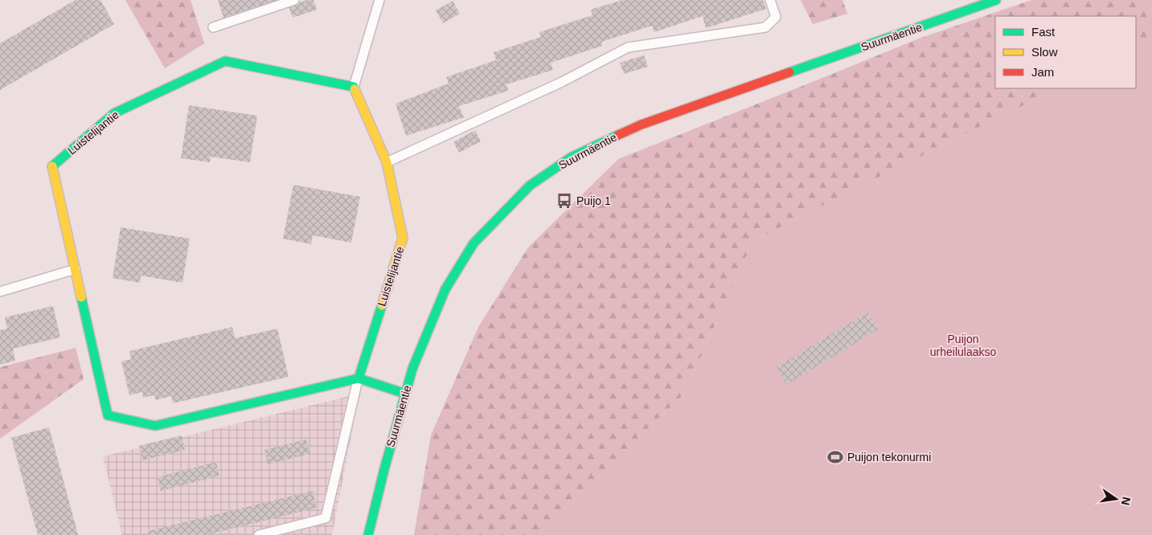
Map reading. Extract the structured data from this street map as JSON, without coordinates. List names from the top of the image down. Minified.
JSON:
{"streets":{"street":["Suurmäentie","Luistelijantie"]},"parks":["Puijon urheilulaakso"],"places":{"bus stop":["Puijo 1"],"sports":["Puijon tekonurmi"]},"legend":["Fast","Slow","Jam"],"north":"right"}
